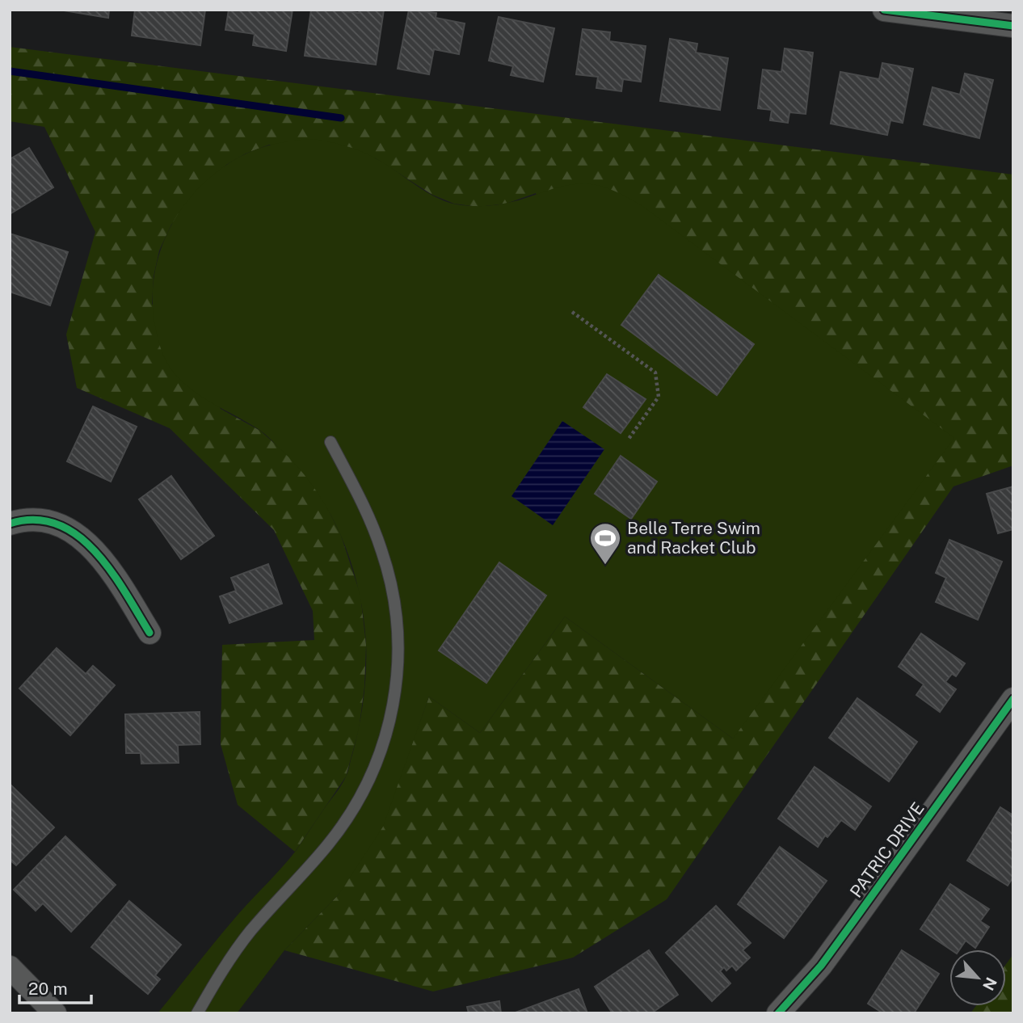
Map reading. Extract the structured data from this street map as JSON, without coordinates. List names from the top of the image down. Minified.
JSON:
{"streets":{"street":["PATRIC DRIVE"]},"places":{"sports":["Belle Terre Swim and Racket Club"]},"scale_bar":"20 m","north":"bottom right"}
